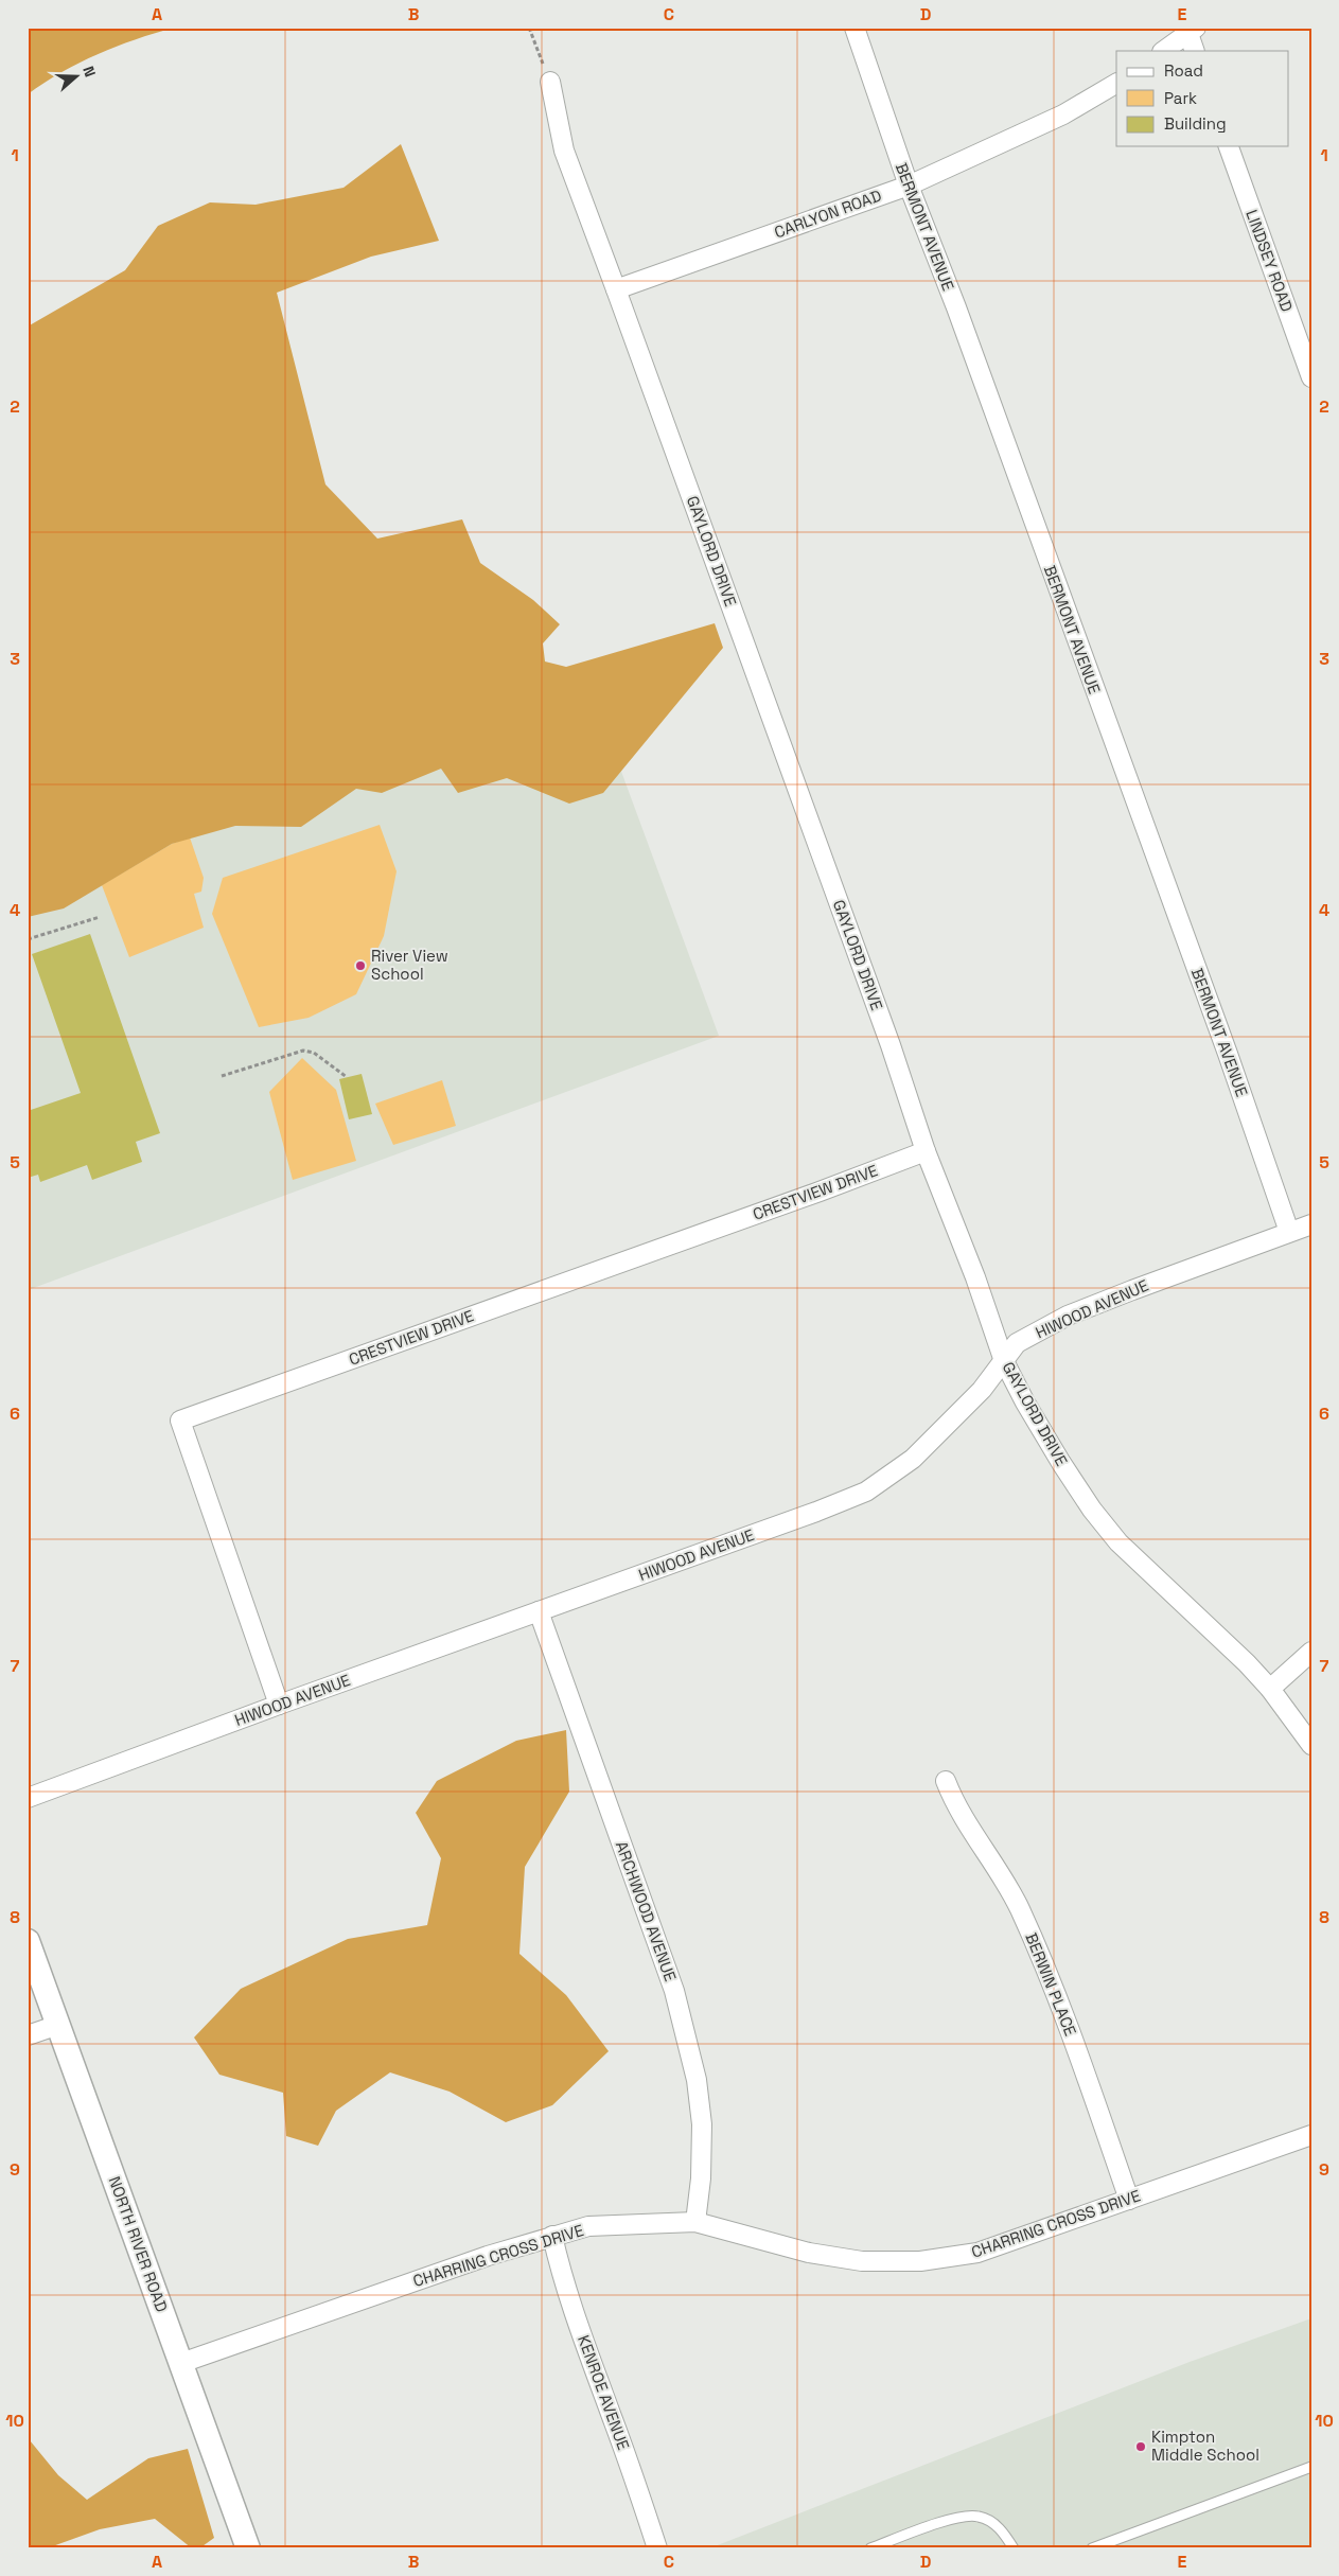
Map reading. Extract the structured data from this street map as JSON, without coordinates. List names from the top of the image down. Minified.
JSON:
{"streets":{"street":["CARLYON ROAD","BERMONT AVENUE","LINDSEY ROAD","GAYLORD DRIVE","CRESTVIEW DRIVE","HIWOOD AVENUE","ARCHWOOD AVENUE","BERWIN PLACE","CHARRING CROSS DRIVE","NORTH RIVER ROAD","KENROE AVENUE"]},"crossings":[["CARLYON ROAD","BERMONT AVENUE"],["CARLYON ROAD","GAYLORD DRIVE"],["BERMONT AVENUE","HIWOOD AVENUE"],["GAYLORD DRIVE","CRESTVIEW DRIVE"],["GAYLORD DRIVE","HIWOOD AVENUE"],["CRESTVIEW DRIVE","HIWOOD AVENUE"],["HIWOOD AVENUE","ARCHWOOD AVENUE"],["ARCHWOOD AVENUE","CHARRING CROSS DRIVE"],["BERWIN PLACE","CHARRING CROSS DRIVE"],["CHARRING CROSS DRIVE","NORTH RIVER ROAD"],["CHARRING CROSS DRIVE","KENROE AVENUE"]],"places":["River View School","Kimpton Middle School"],"legend":["Road","Park","Building"],"north":"right","grid":{"columns":["A","B","C","D","E"],"rows":["1","2","3","4","5","6","7","8","9","10"]}}
